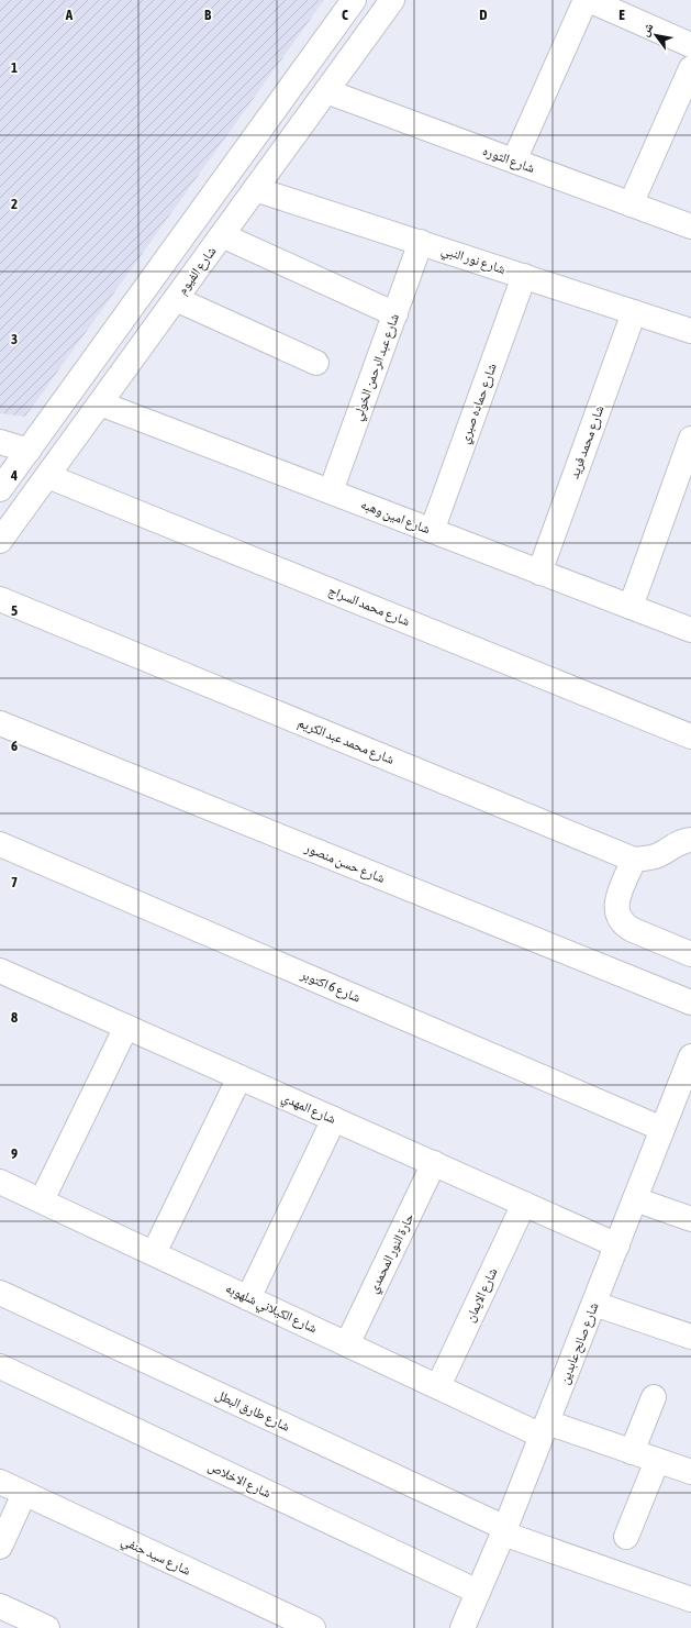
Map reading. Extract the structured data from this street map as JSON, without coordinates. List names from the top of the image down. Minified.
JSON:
{"streets":{"street":["شارع الثوره","شارع نور النبي","شارع الفيوم","شارع عبد الرحمن الخولي","شارع حماده صبري","شارع محمد فريد","شارع امين وهبه","شارع محمد السراج","شارع محمد عبد الكريم","شارع حسن منصور","شارع 6 اكتوبر","شارع المهدي","حارة النور المحمدي","شارع الايمان","شارع الكيلاني شلهوبه","شارع صالح عابدين","شارع طارق البطل","شارع الاخلاص","شارع سيد حنفي"]},"crossings":[["شارع الثوره","شارع الفيوم"],["شارع نور النبي","شارع الفيوم"],["شارع نور النبي","شارع عبد الرحمن الخولي"],["شارع نور النبي","شارع حماده صبري"],["شارع نور النبي","شارع محمد فريد"],["شارع الفيوم","شارع امين وهبه"],["شارع الفيوم","شارع محمد السراج"],["شارع عبد الرحمن الخولي","شارع امين وهبه"],["شارع حماده صبري","شارع امين وهبه"],["شارع محمد فريد","شارع امين وهبه"],["شارع 6 اكتوبر","شارع صالح عابدين"],["شارع المهدي","حارة النور المحمدي"],["شارع المهدي","شارع الايمان"],["شارع المهدي","شارع صالح عابدين"],["حارة النور المحمدي","شارع الكيلاني شلهوبه"],["شارع الايمان","شارع الكيلاني شلهوبه"],["شارع الكيلاني شلهوبه","شارع صالح عابدين"],["شارع صالح عابدين","شارع طارق البطل"],["شارع صالح عابدين","شارع الاخلاص"]],"north":"top left","grid":{"columns":["A","B","C","D","E"],"rows":["1","2","3","4","5","6","7","8","9"]}}
